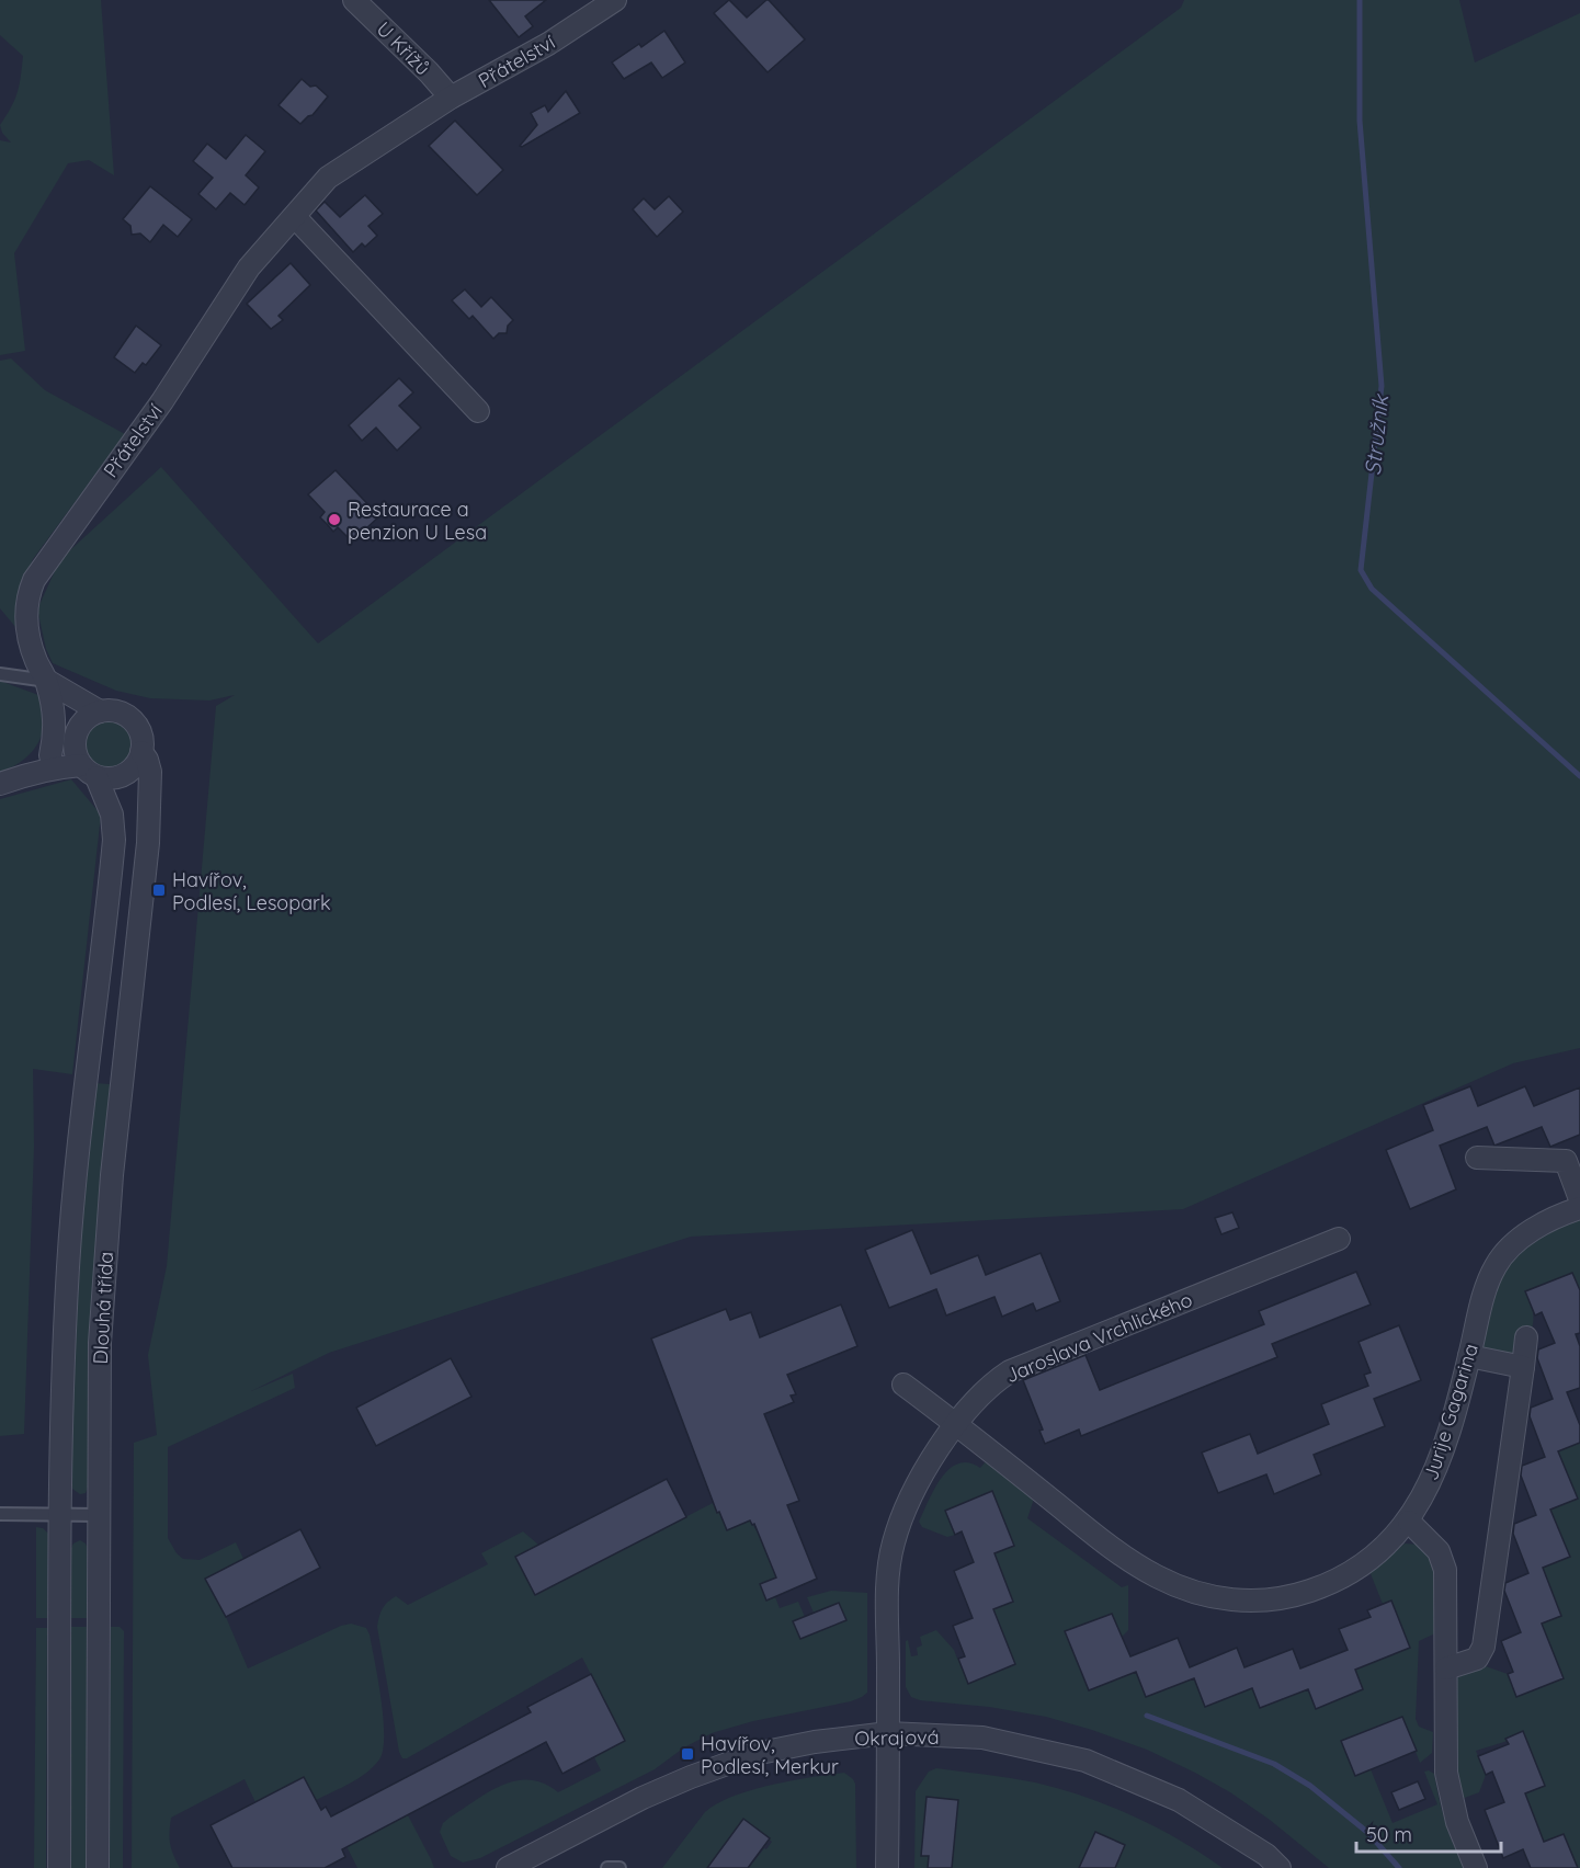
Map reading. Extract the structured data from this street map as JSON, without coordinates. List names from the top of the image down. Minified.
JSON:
{"streets":{"street":["U Křížů","Přátelství","Dlouhá třída","Jaroslava Vrchlického","Jurije Gagarina","Okrajová"]},"crossings":[["U Křížů","Přátelství"],["Přátelství","Dlouhá třída"],["Jaroslava Vrchlického","Jurije Gagarina"],["Jaroslava Vrchlického","Okrajová"]],"water":["Stružník"],"places":{"other":["Restaurace a penzion U Lesa"],"transit":["Havířov, Podlesí, Lesopark","Havířov, Podlesí, Merkur"]},"scale_bar":"50 m"}
